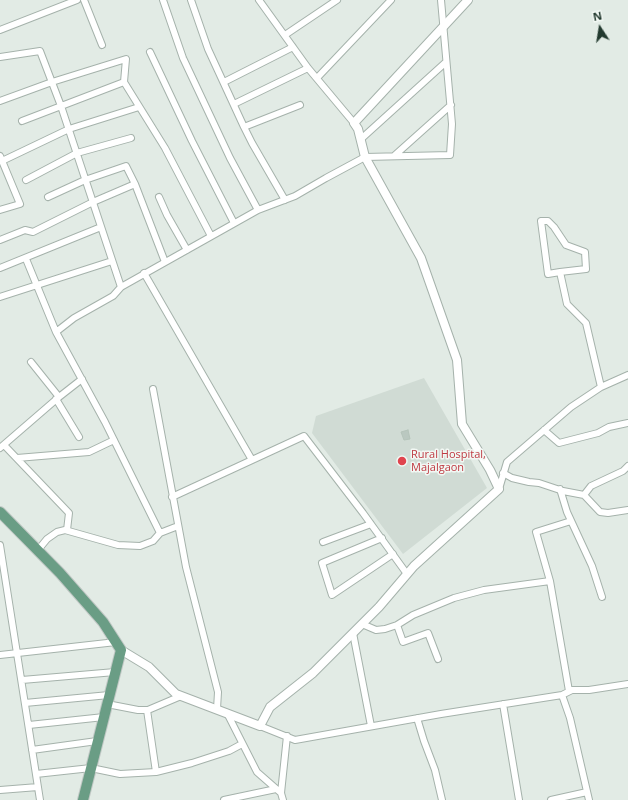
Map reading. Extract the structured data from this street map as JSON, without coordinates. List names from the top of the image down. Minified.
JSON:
{"places":["Rural Hospital, Majalgaon"],"north":"top"}
